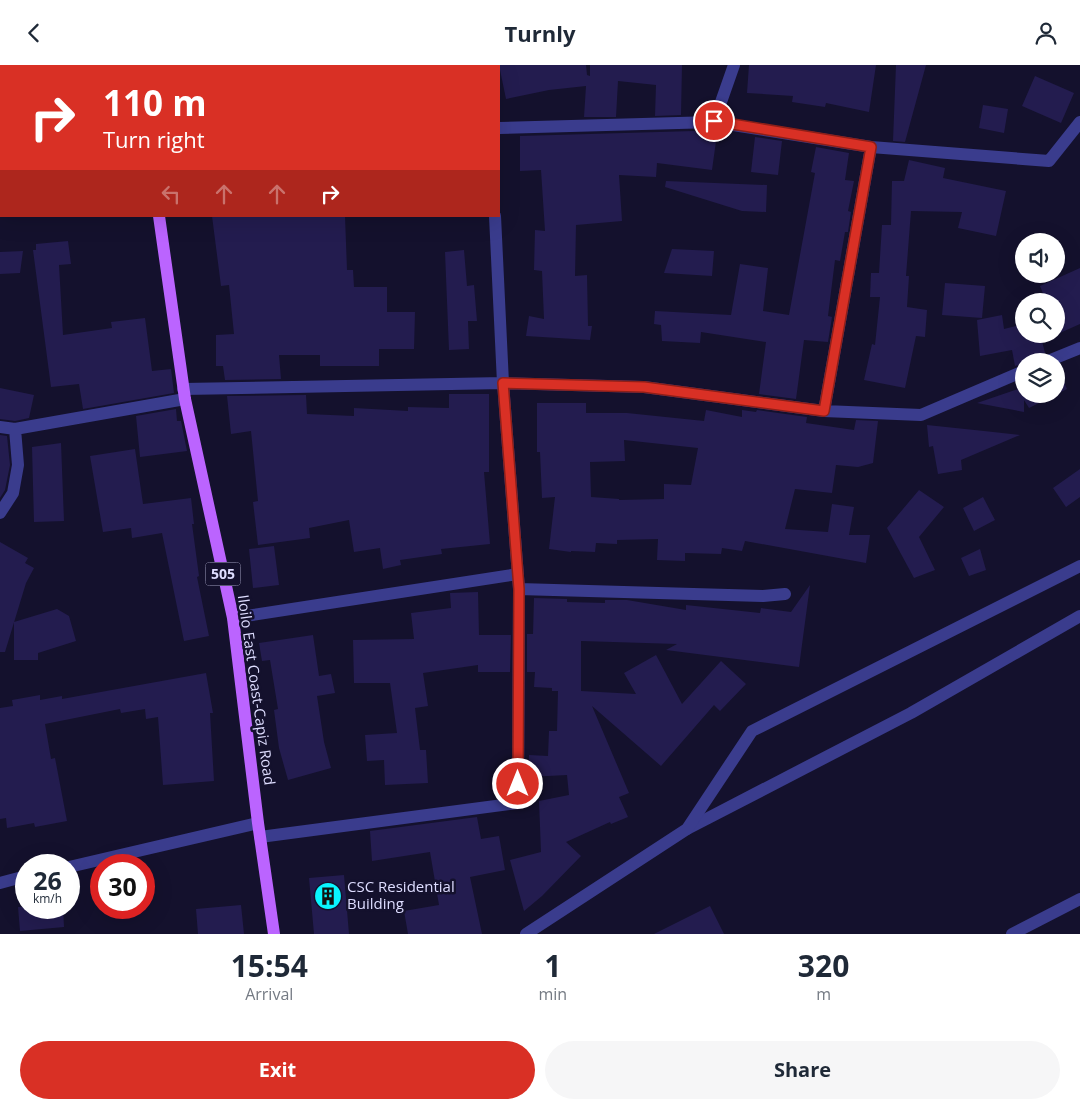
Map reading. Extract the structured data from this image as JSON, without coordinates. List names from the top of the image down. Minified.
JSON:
{"streets":{"main road":["505","Iloilo East Coast-Capiz Road"]},"places":{"building":["CSC Residential Building"]},"page":{"header":"Turnly","turn":["110 m","Turn right"],"speed":"26 km/h","limit":"30","eta":["15:54","Arrival","1","min","320","m"],"buttons":["Exit","Share"]}}
